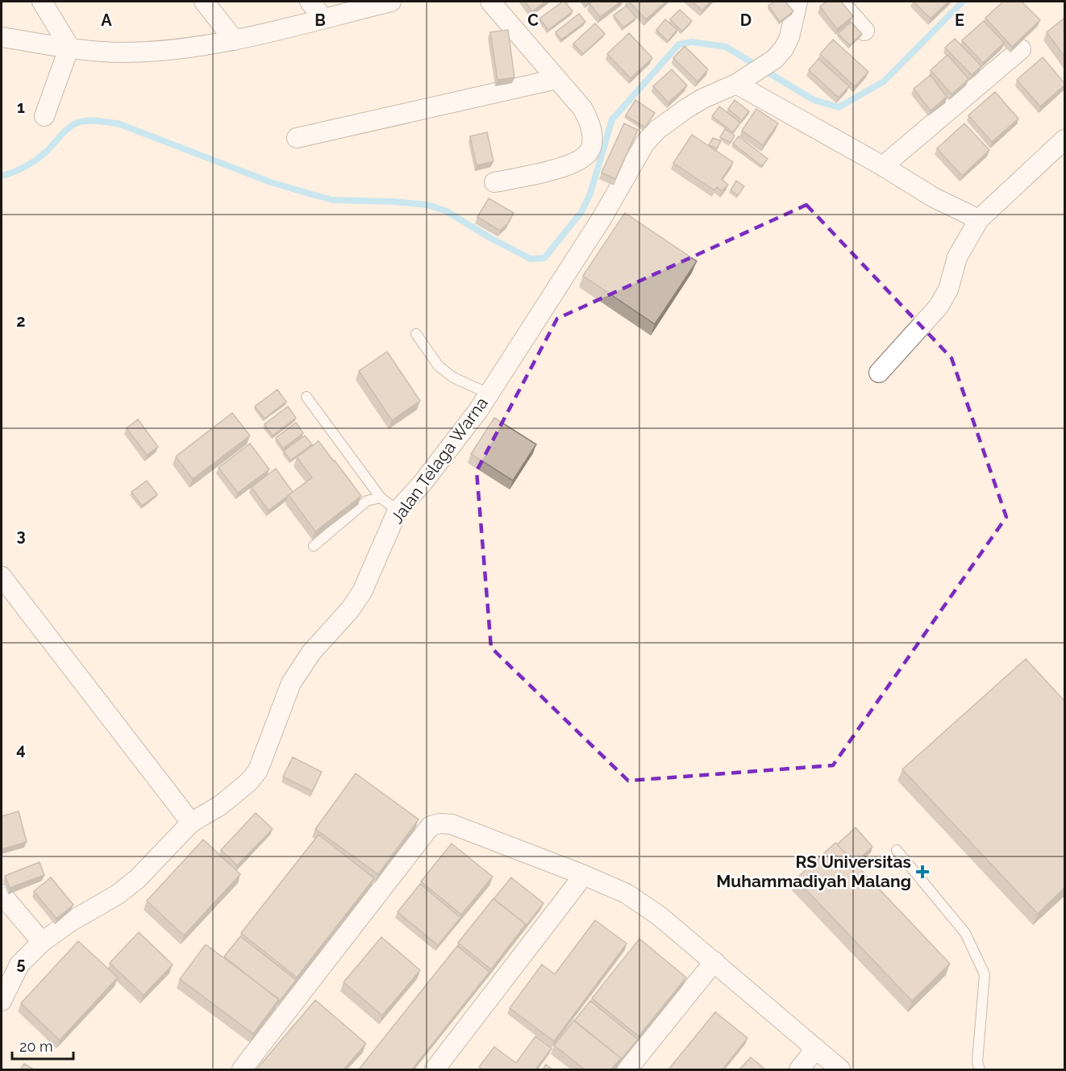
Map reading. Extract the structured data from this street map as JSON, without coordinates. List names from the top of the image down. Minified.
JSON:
{"streets":{"street":["Jalan Telaga Warna"]},"places":{"health":["RS Universitas Muhammadiyah Malang"]},"scale_bar":"20 m","grid":{"columns":["A","B","C","D","E"],"rows":["1","2","3","4","5"]}}
